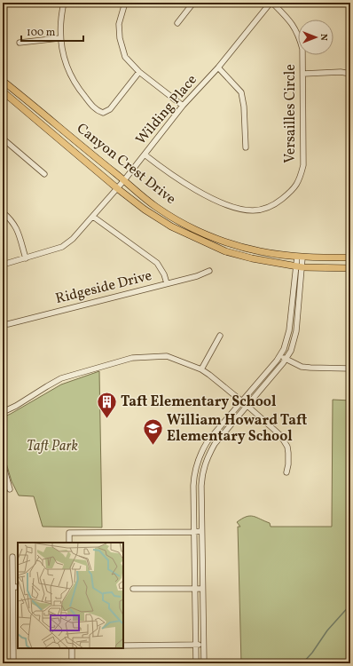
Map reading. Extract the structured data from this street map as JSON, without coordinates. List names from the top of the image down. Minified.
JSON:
{"streets":{"main road":["Canyon Crest Drive"],"street":["Wilding Place","Versailles Circle","Ridgeside Drive"]},"crossings":[["Wilding Place","Versailles Circle"],["Wilding Place","Canyon Crest Drive"]],"parks":["Taft Park"],"places":{"building":["Taft Elementary School"],"school or university":["William Howard Taft Elementary School"]},"scale_bar":"100 m","north":"right"}
